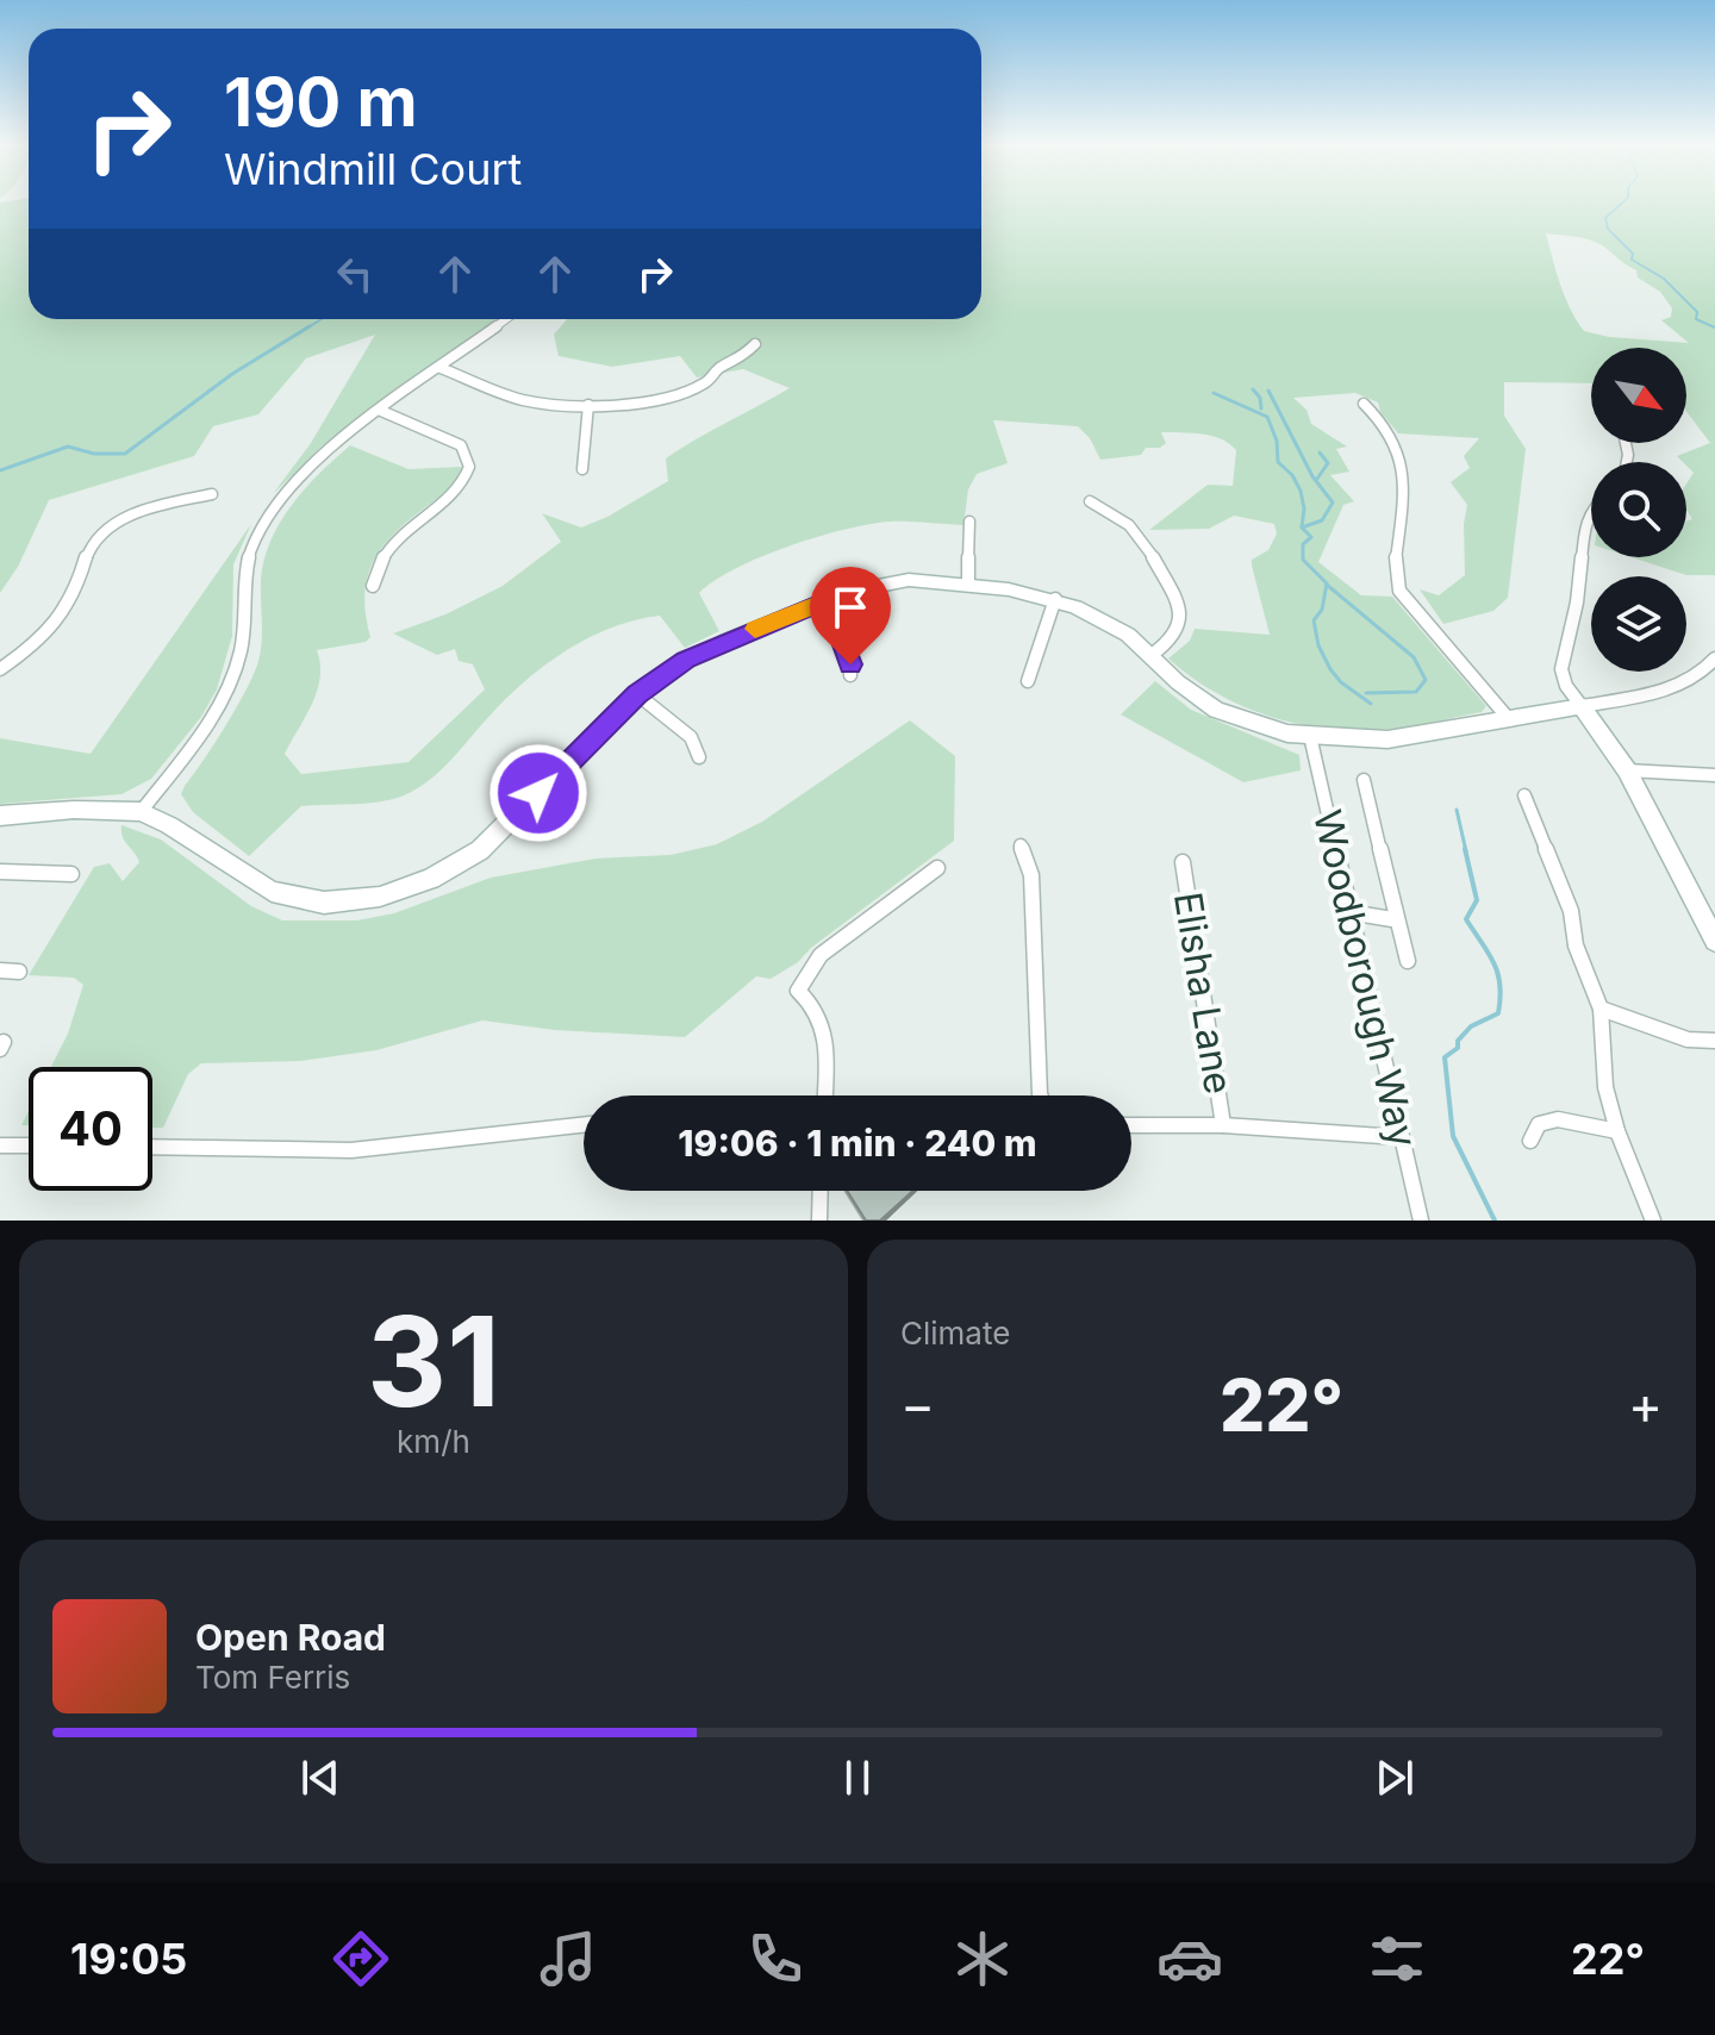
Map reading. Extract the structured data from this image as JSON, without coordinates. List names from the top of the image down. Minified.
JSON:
{"streets":{"street":["Woodborough Way","Elisha Lane"]},"north":"bottom right","page":{"turn":["190 m","Windmill Court"],"limit":"40","trip":"19:06 · 1 min · 240 m","tile":[["31","km/h"],"Climate"],"heat":["−","22°","+"],"song":["Open Road","Tom Ferris"],"tabs":["19:05","22°"]}}
